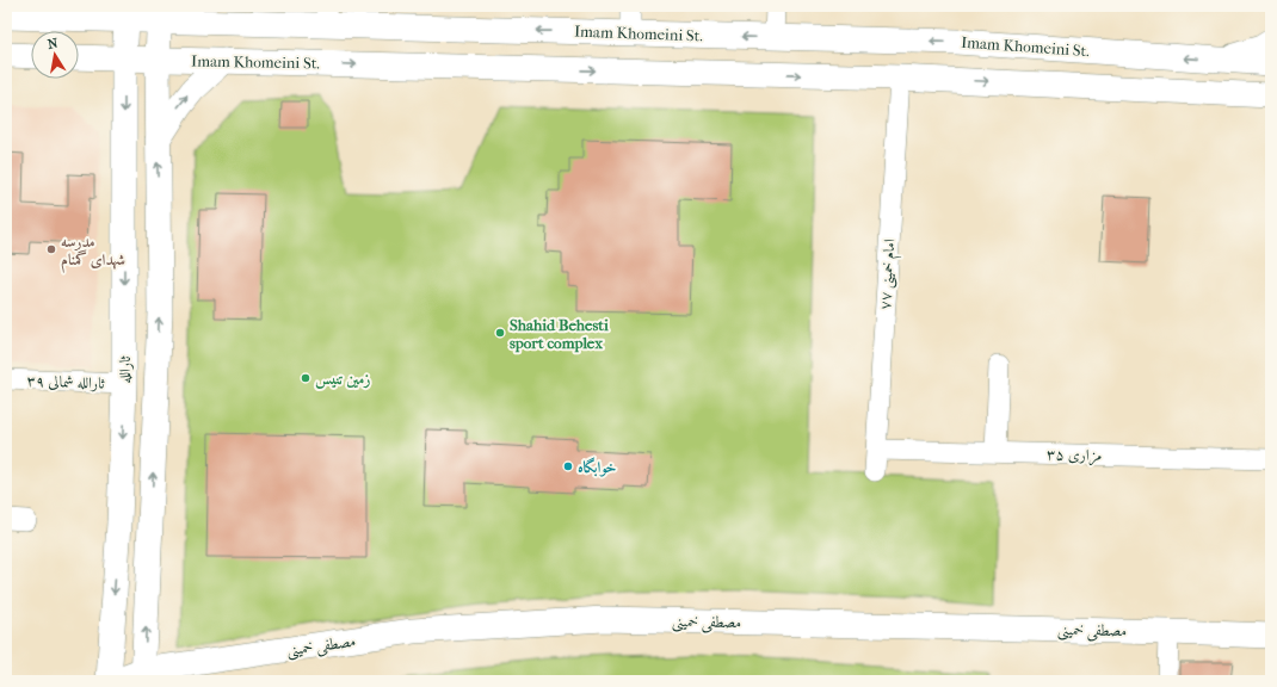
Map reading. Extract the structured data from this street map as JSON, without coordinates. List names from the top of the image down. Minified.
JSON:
{"streets":{"main road":["Imam Khomeini St.","ثارالله","مصطفی خمینی"],"street":["امام خمینی ۷۷","ثارالله شمالی ۳۹","مزاری ۳۵"]},"crossings":[["Imam Khomeini St.","امام خمینی ۷۷"],["Imam Khomeini St.","ثارالله"],["امام خمینی ۷۷","مزاری ۳۵"],["ثارالله","ثارالله شمالی ۳۹"],["ثارالله","مصطفی خمینی"]],"places":["مدرسه شهدای گمنام","Shahid Behesti sport complex","زمین تنیس","خوابگاه"],"north":"top"}
